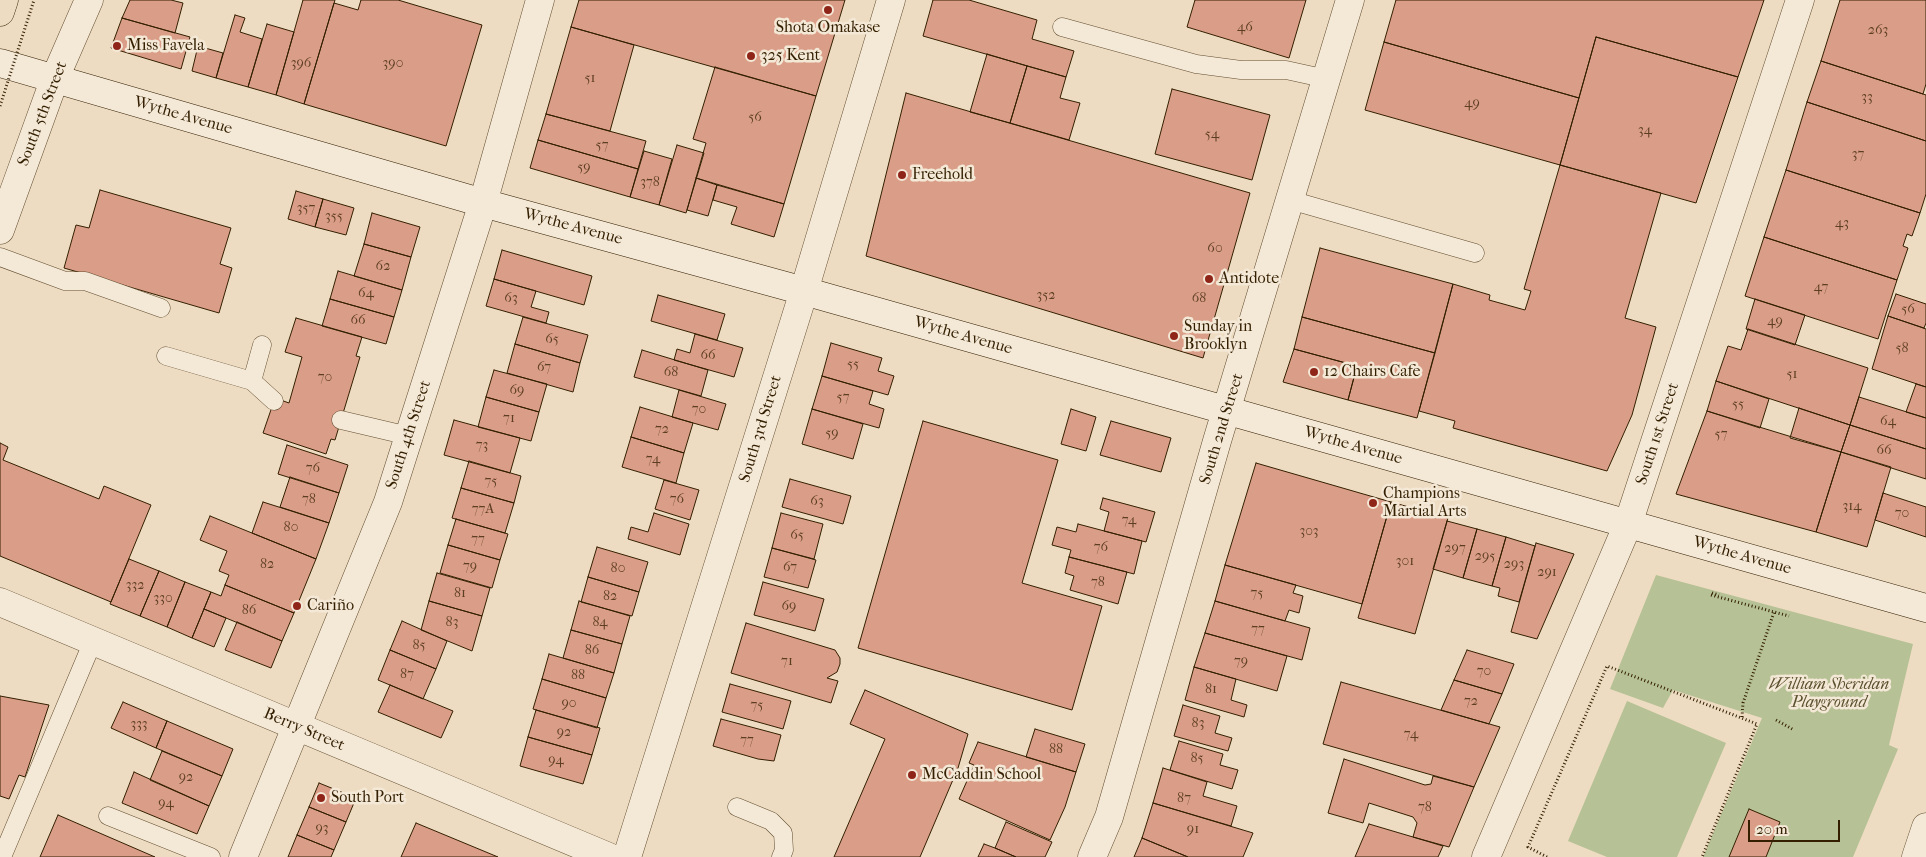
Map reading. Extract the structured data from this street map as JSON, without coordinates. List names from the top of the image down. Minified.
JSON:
{"streets":{"street":["South 5th Street","Wythe Avenue","South 3rd Street","South 2nd Street","South 1st Street","South 4th Street","Berry Street"]},"crossings":[["South 5th Street","Wythe Avenue"],["Wythe Avenue","South 3rd Street"],["Wythe Avenue","South 2nd Street"],["Wythe Avenue","South 1st Street"],["Wythe Avenue","South 4th Street"],["South 4th Street","Berry Street"]],"parks":["William Sheridan Playground"],"places":["Shota Omakase","Miss Favela","325 Kent","Freehold","Antidote","Sunday in Brooklyn","12 Chairs Cafe","Champions Martial Arts","Cariño","McCaddin School","South Port"],"house_numbers":["46","263","396","390","51","33","49","56","34","54","57","37","59","378","357","355","43","60","62","47","64","352","63","68","56","66","49","65","58","66","55","67","68","51","70","69","57","55","70","71","64","72","59","57","73","66","74","76","75","78","76","63","314","77A","70","74","80","303","65","77","76","297","295","301","82","293","79","67","80","291","78","332","81","75","82","330","69","86","83","84","77","85","86","71","79","70","87","88","81","72","90","75","83","333","92","74","77","88","85","94","92","87","94","78","93","91"],"scale_bar":"20 m"}
